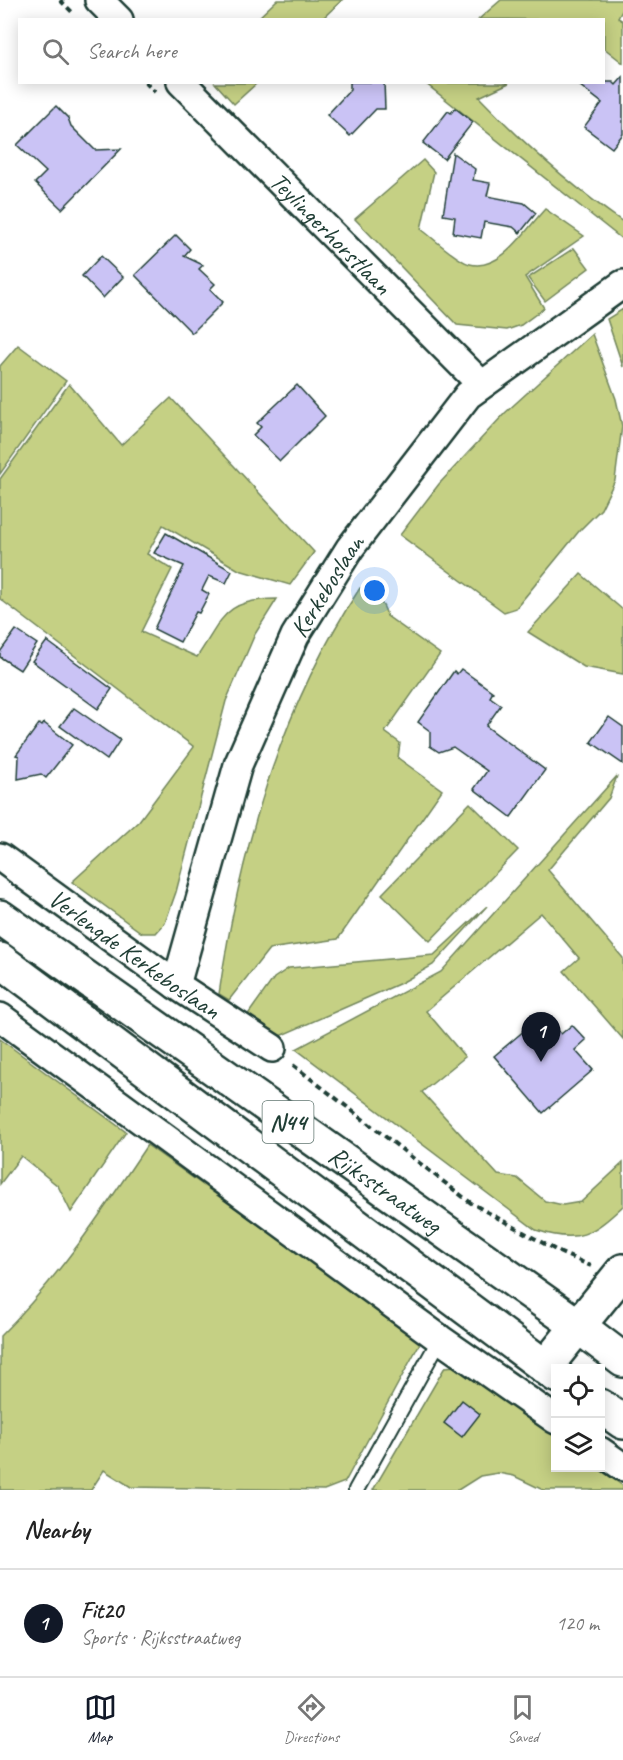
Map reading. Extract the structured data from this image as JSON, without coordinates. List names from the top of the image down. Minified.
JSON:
{"streets":{"main road":["N44","Rijksstraatweg"],"street":["Teylingerhorstlaan","Kerkeboslaan","Verlengde Kerkeboslaan"]},"crossings":[["Teylingerhorstlaan","Kerkeboslaan"],["Kerkeboslaan","Verlengde Kerkeboslaan"],["Verlengde Kerkeboslaan","Rijksstraatweg"]],"page":{"search":"Search here","pins":"1","heading":"Nearby","list":[{"mark":"1","name":"Fit20","note":"Sports · Rijksstraatweg","value":"120 m"}],"nav":["Map","Directions","Saved"]}}
